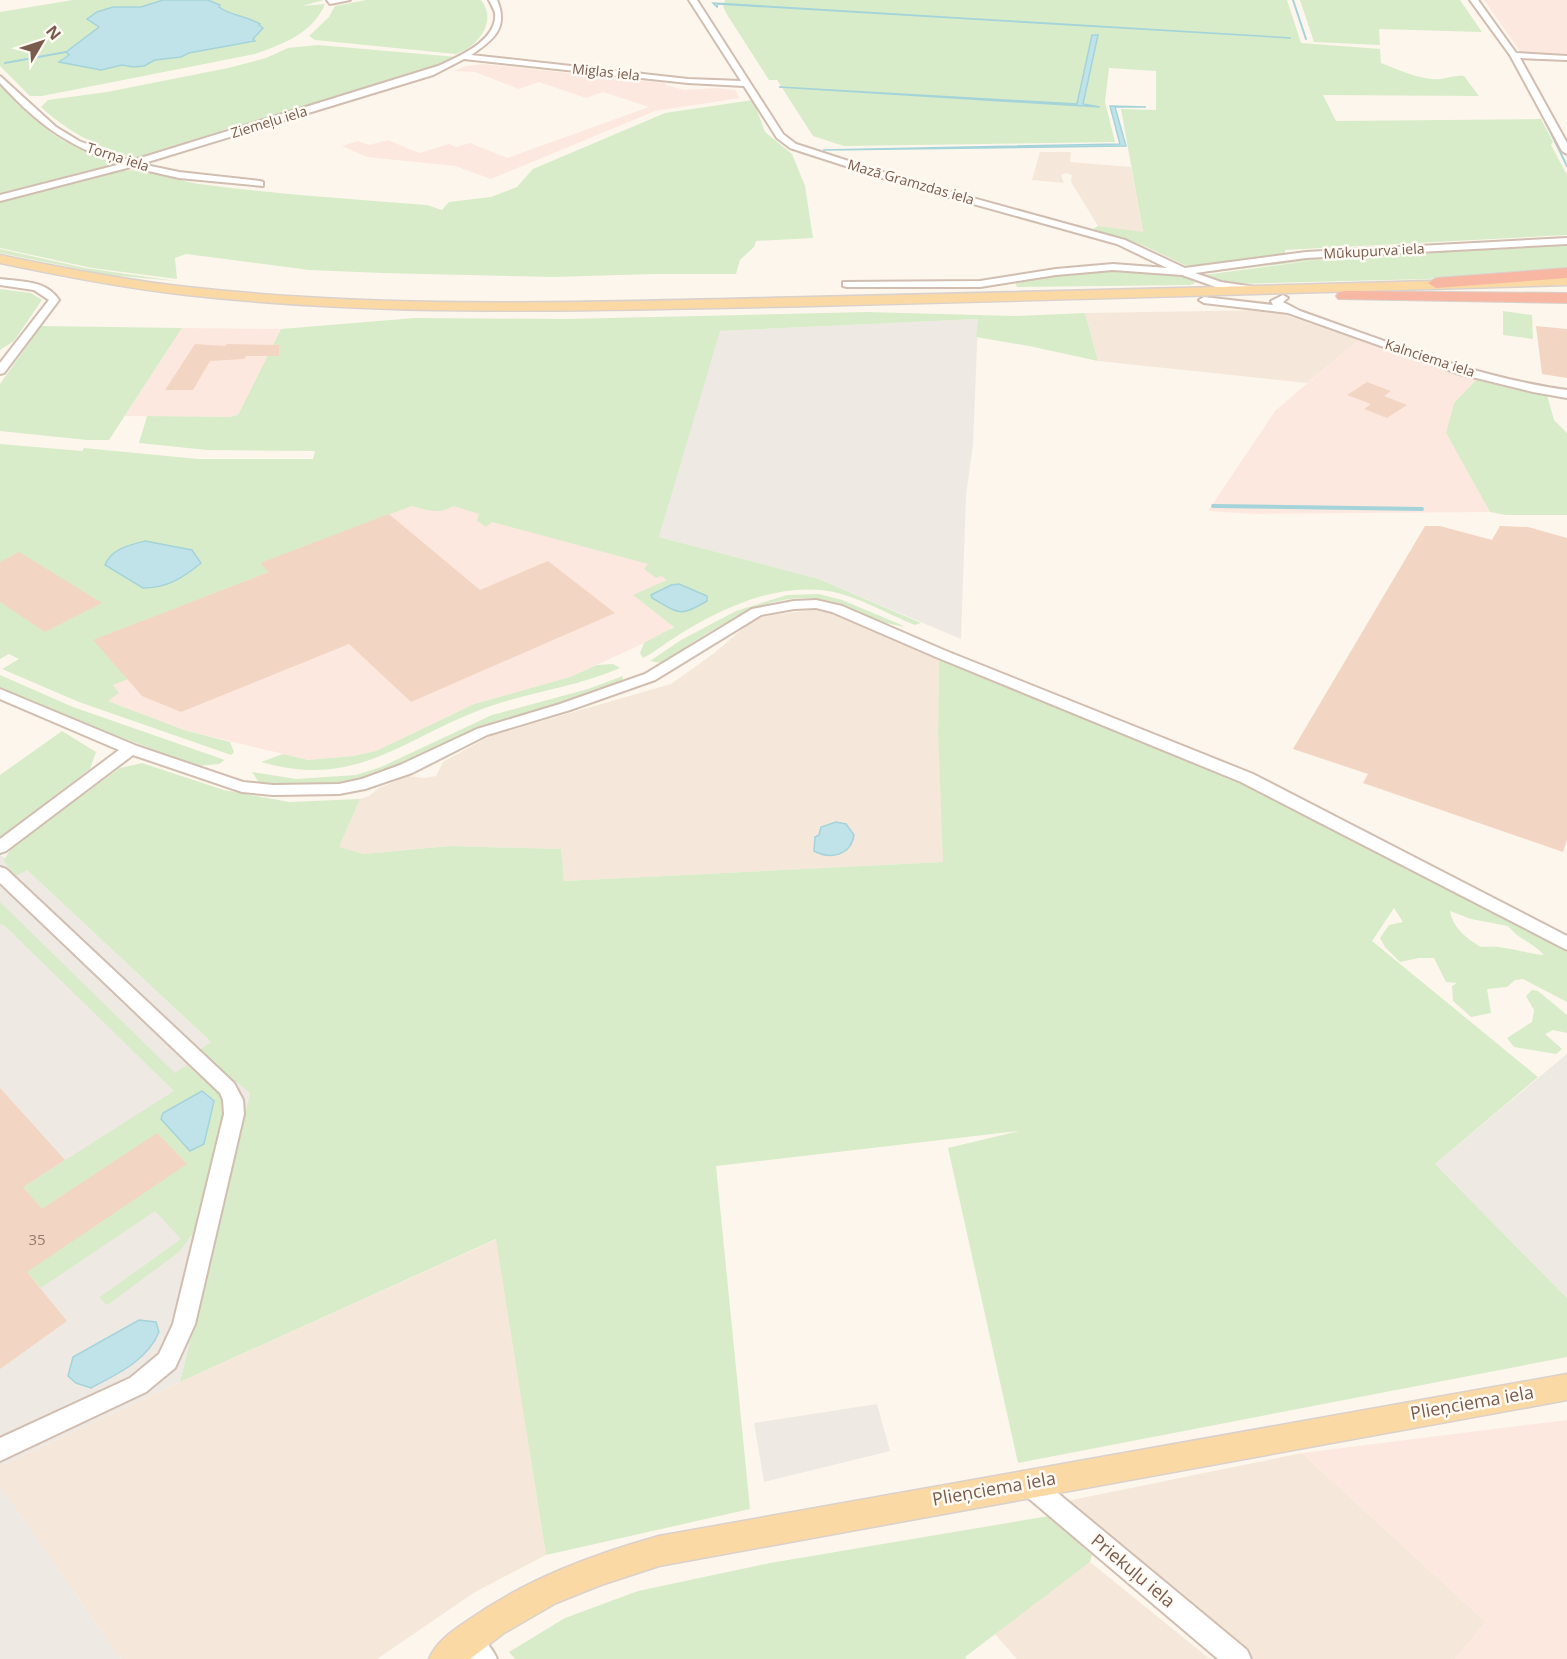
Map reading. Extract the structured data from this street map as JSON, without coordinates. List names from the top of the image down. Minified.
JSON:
{"streets":{"main road":["Plieņciema iela"],"street":["Miglas iela","Ziemeļu iela","Torņa iela","Mazā Gramzdas iela","Mūkupurva iela","Kalnciema iela","Priekuļu iela"]},"crossings":[["Miglas iela","Ziemeļu iela"],["Miglas iela","Mazā Gramzdas iela"],["Ziemeļu iela","Torņa iela"],["Mazā Gramzdas iela","Mūkupurva iela"],["Plieņciema iela","Priekuļu iela"]],"house_numbers":["35"],"north":"top right"}
